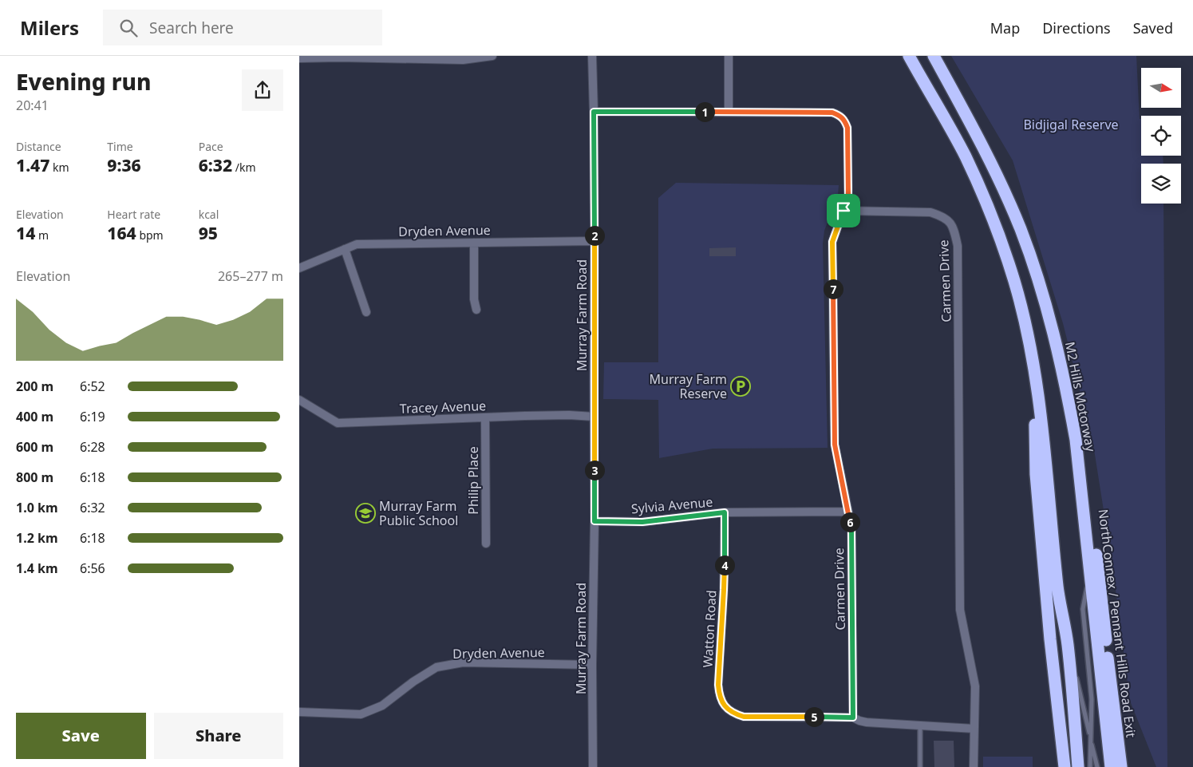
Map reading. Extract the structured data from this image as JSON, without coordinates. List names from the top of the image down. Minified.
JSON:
{"streets":{"highway":["M2 Hills Motorway","NorthConnex / Pennant Hills Road Exit"],"street":["Dryden Avenue","Carmen Drive","Murray Farm Road","Tracey Avenue","Philip Place","Sylvia Avenue","Watton Road"]},"crossings":[["Dryden Avenue","Murray Farm Road"],["Carmen Drive","Sylvia Avenue"],["Carmen Drive","Watton Road"],["Murray Farm Road","Tracey Avenue"],["Murray Farm Road","Sylvia Avenue"],["M2 Hills Motorway","NorthConnex / Pennant Hills Road Exit"],["Tracey Avenue","Philip Place"],["Sylvia Avenue","Watton Road"]],"parks":["Bidjigal Reserve"],"places":{"parking":["Murray Farm Reserve"],"school or university":["Murray Farm Public School"]},"north":"right","page":{"header":"Milers","search":"Search here","nav":["Map","Directions","Saved"],"heading":["Evening run","20:41"],"pins":["1","2","7","3","6","4","5"],"stats":[["Distance","1.47 km"],["Time","9:36"],["Pace","6:32 /km"],["Elevation","14 m"],["Heart rate","164 bpm"],["kcal","95"]],"chart":["Elevation","265–277 m"],"list":[{"name":"200 m","note":"6:52"},{"name":"400 m","note":"6:19"},{"name":"600 m","note":"6:28"},{"name":"800 m","note":"6:18"},{"name":"1.0 km","note":"6:32"},{"name":"1.2 km","note":"6:18"},{"name":"1.4 km","note":"6:56"}],"buttons":["Save","Share"]}}
